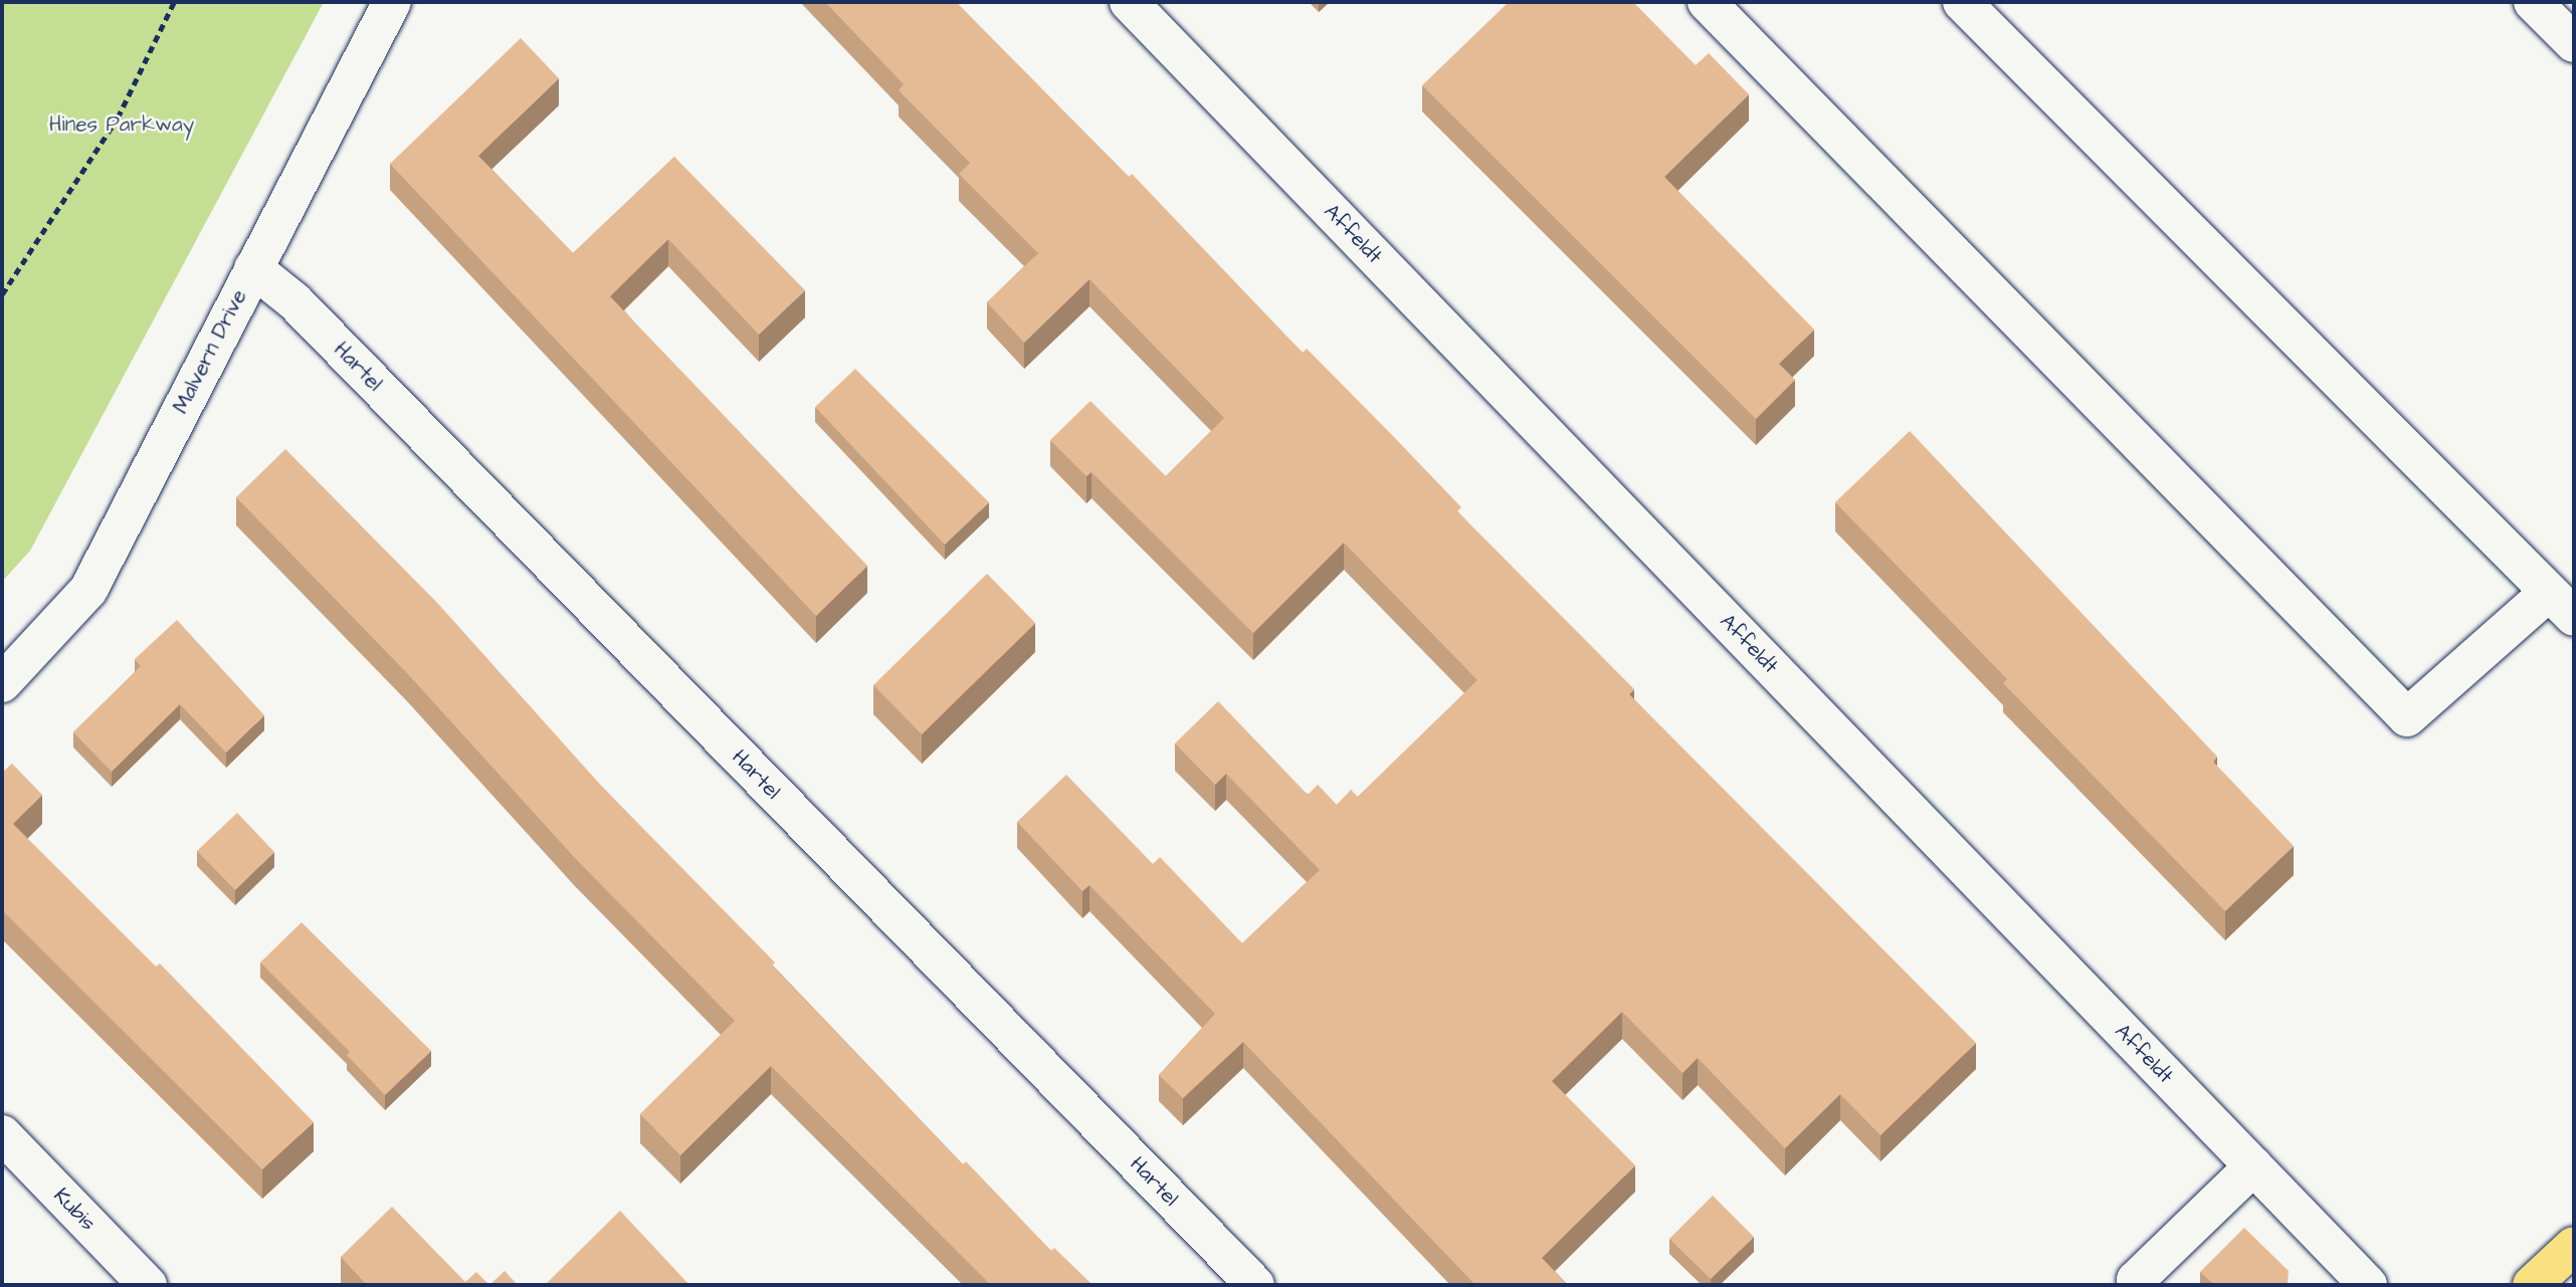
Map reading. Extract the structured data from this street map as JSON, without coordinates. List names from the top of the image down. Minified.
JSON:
{"streets":{"street":["Affeldt","Malvern Drive","Hartel","Kubis"]},"crossings":[["Malvern Drive","Hartel"]],"parks":["Hines Parkway"]}
